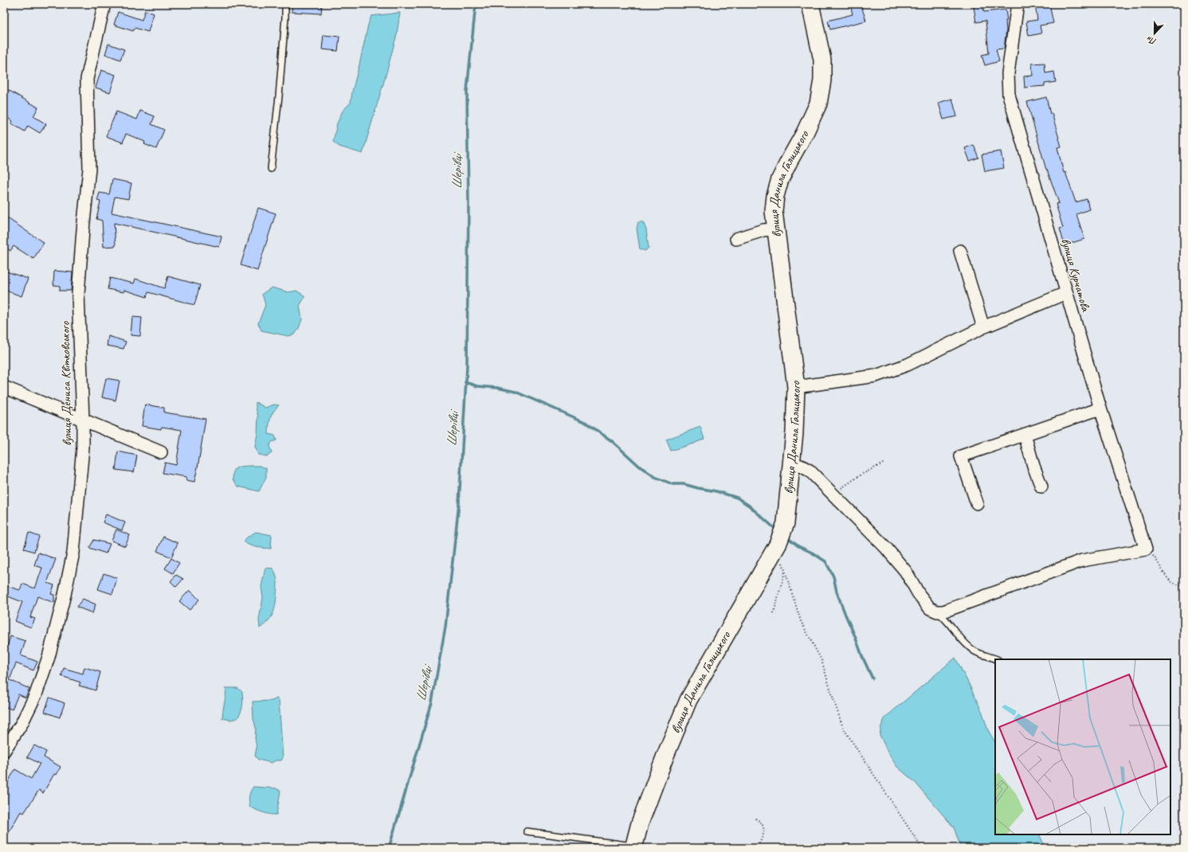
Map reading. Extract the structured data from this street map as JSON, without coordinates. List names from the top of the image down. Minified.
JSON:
{"streets":{"street":["вулиця Данила Галицького","вулиця Курчатова","вулиця Дениса Квітковського"]},"water":["Шерівці"],"north":"bottom"}
